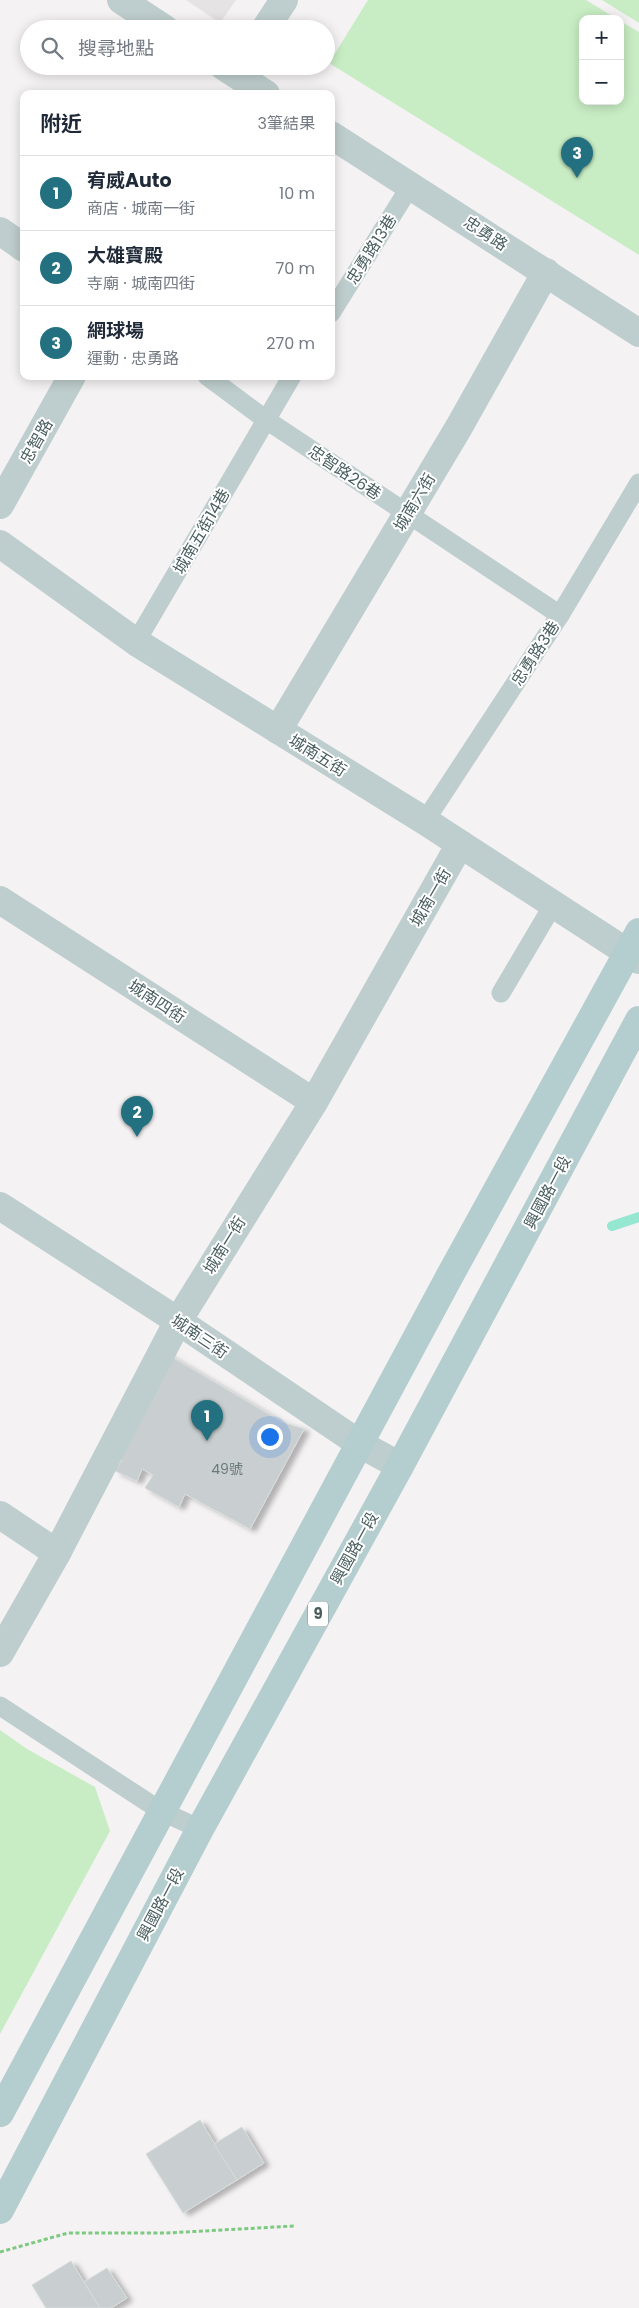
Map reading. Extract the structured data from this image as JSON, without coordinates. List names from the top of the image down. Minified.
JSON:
{"streets":{"main road":["興國路一段","9"],"street":["忠勇路","忠智路","城南六街","城南五街","城南一街","城南四街","城南三街"],"lane":["忠勇路13巷","忠智路26巷","城南五街14巷","忠勇路3巷"]},"crossings":[["忠勇路","忠勇路13巷"],["忠勇路","城南六街"],["忠智路26巷","城南六街"],["忠智路26巷","城南五街14巷"],["忠智路26巷","忠勇路3巷"],["城南六街","城南五街"],["城南五街14巷","城南五街"],["忠勇路3巷","城南五街"],["城南五街","城南一街"],["城南一街","城南四街"],["城南一街","城南三街"],["興國路一段","城南三街"]],"house_numbers":["49號"],"page":{"map_buttons":["+","−"],"search":"搜尋地點","heading":["附近","3筆結果"],"pins":["3","2","1"],"list":[{"mark":"1","name":"宥威Auto","note":"商店 · 城南一街","value":"10 m"},{"mark":"2","name":"大雄寶殿","note":"寺廟 · 城南四街","value":"70 m"},{"mark":"3","name":"網球場","note":"運動 · 忠勇路","value":"270 m"}]}}
